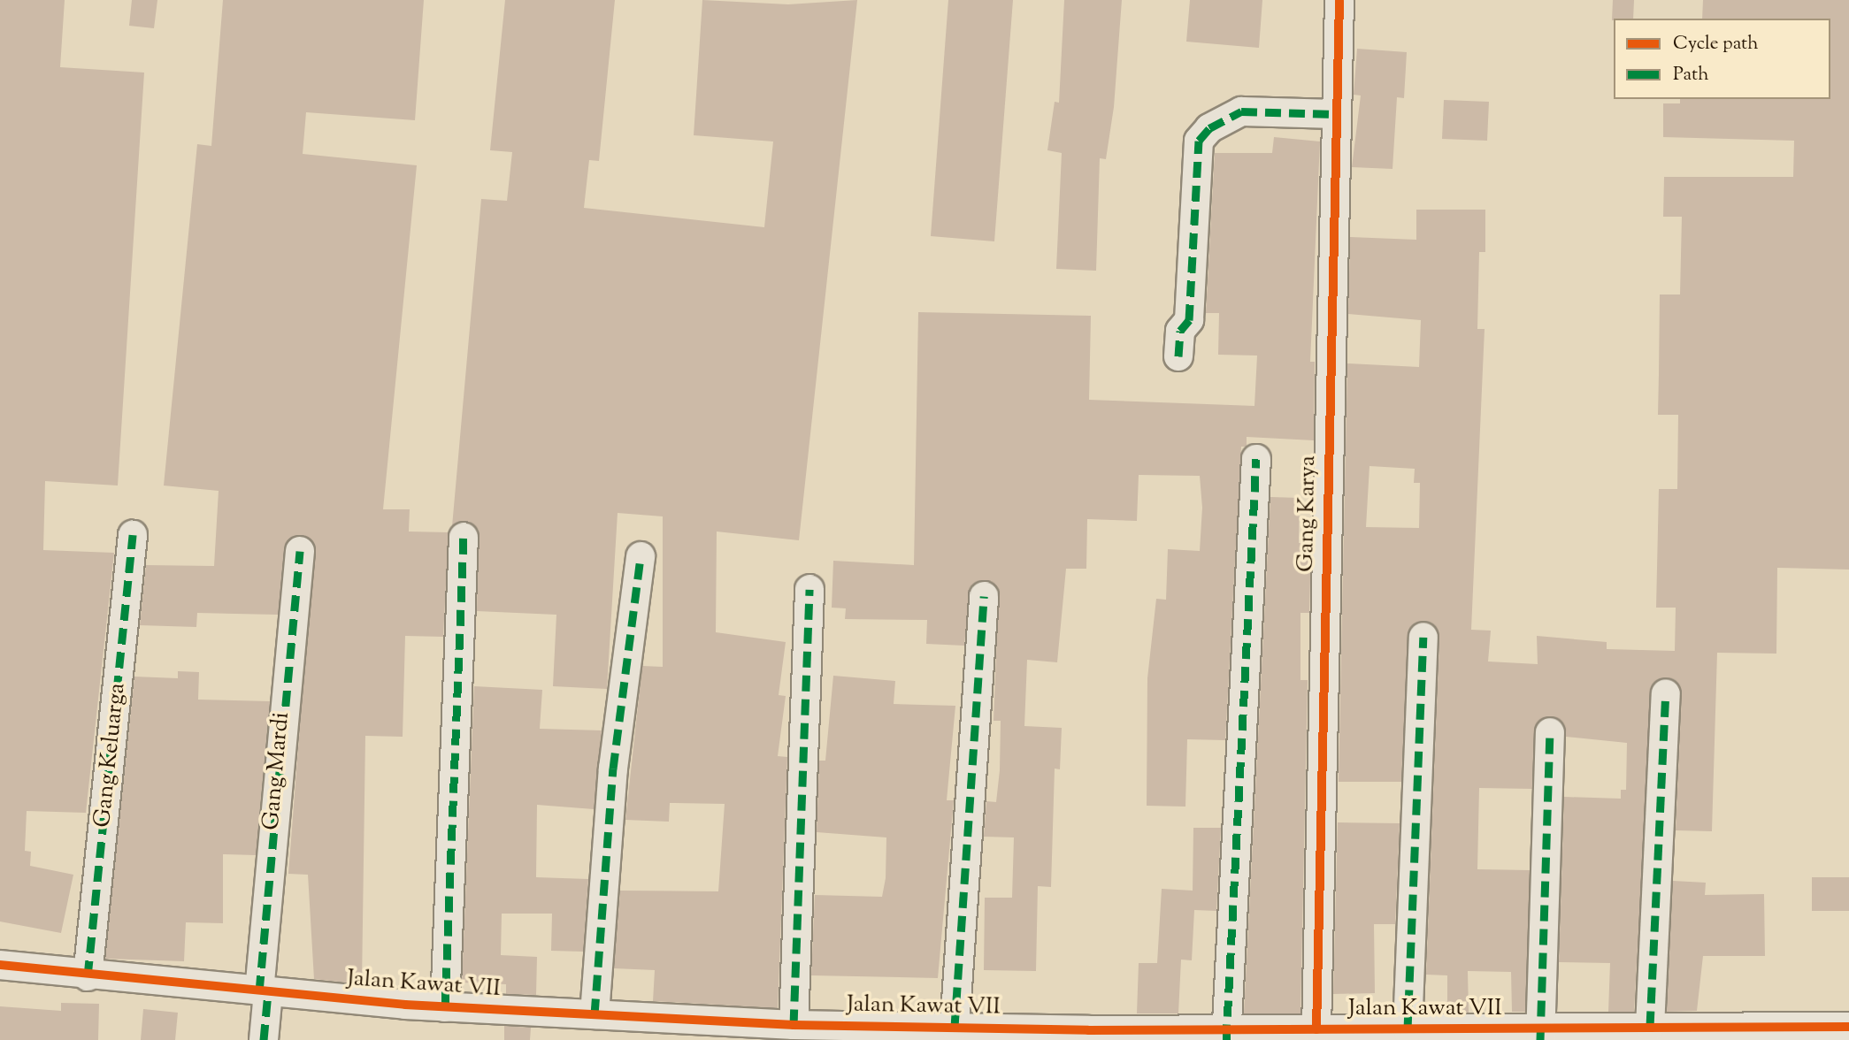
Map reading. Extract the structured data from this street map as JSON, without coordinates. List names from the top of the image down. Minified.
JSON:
{"streets":{"street":["Gang Karya","Gang Keluarga","Gang Mardi","Jalan Kawat VII"]},"crossings":[["Gang Karya","Jalan Kawat VII"],["Gang Keluarga","Jalan Kawat VII"],["Gang Mardi","Jalan Kawat VII"]],"legend":["Cycle path","Path"]}
